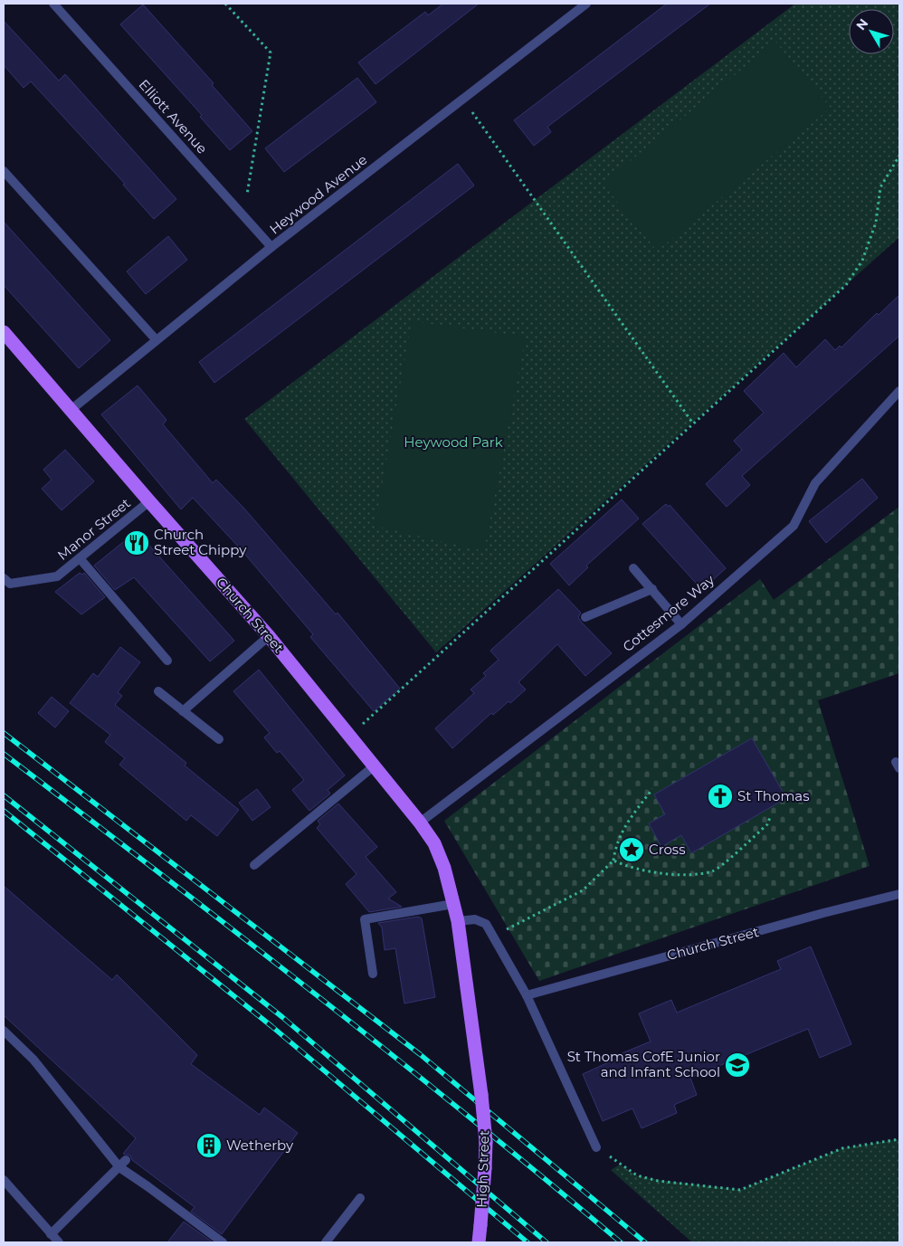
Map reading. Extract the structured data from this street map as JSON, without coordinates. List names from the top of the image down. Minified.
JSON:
{"streets":{"main road":["Church Street","High Street"],"street":["Elliott Avenue","Heywood Avenue","Manor Street","Cottesmore Way"]},"crossings":[["Elliott Avenue","Heywood Avenue"],["Heywood Avenue","Church Street"],["Manor Street","Church Street"],["Cottesmore Way","Church Street"],["Church Street","High Street"]],"parks":["Heywood Park"],"places":{"restaurant":["Church Street Chippy"],"church":["St Thomas"],"place":["Cross"],"school or university":["St Thomas CofE Junior and Infant School"],"building":["Wetherby"]},"north":"top left"}
